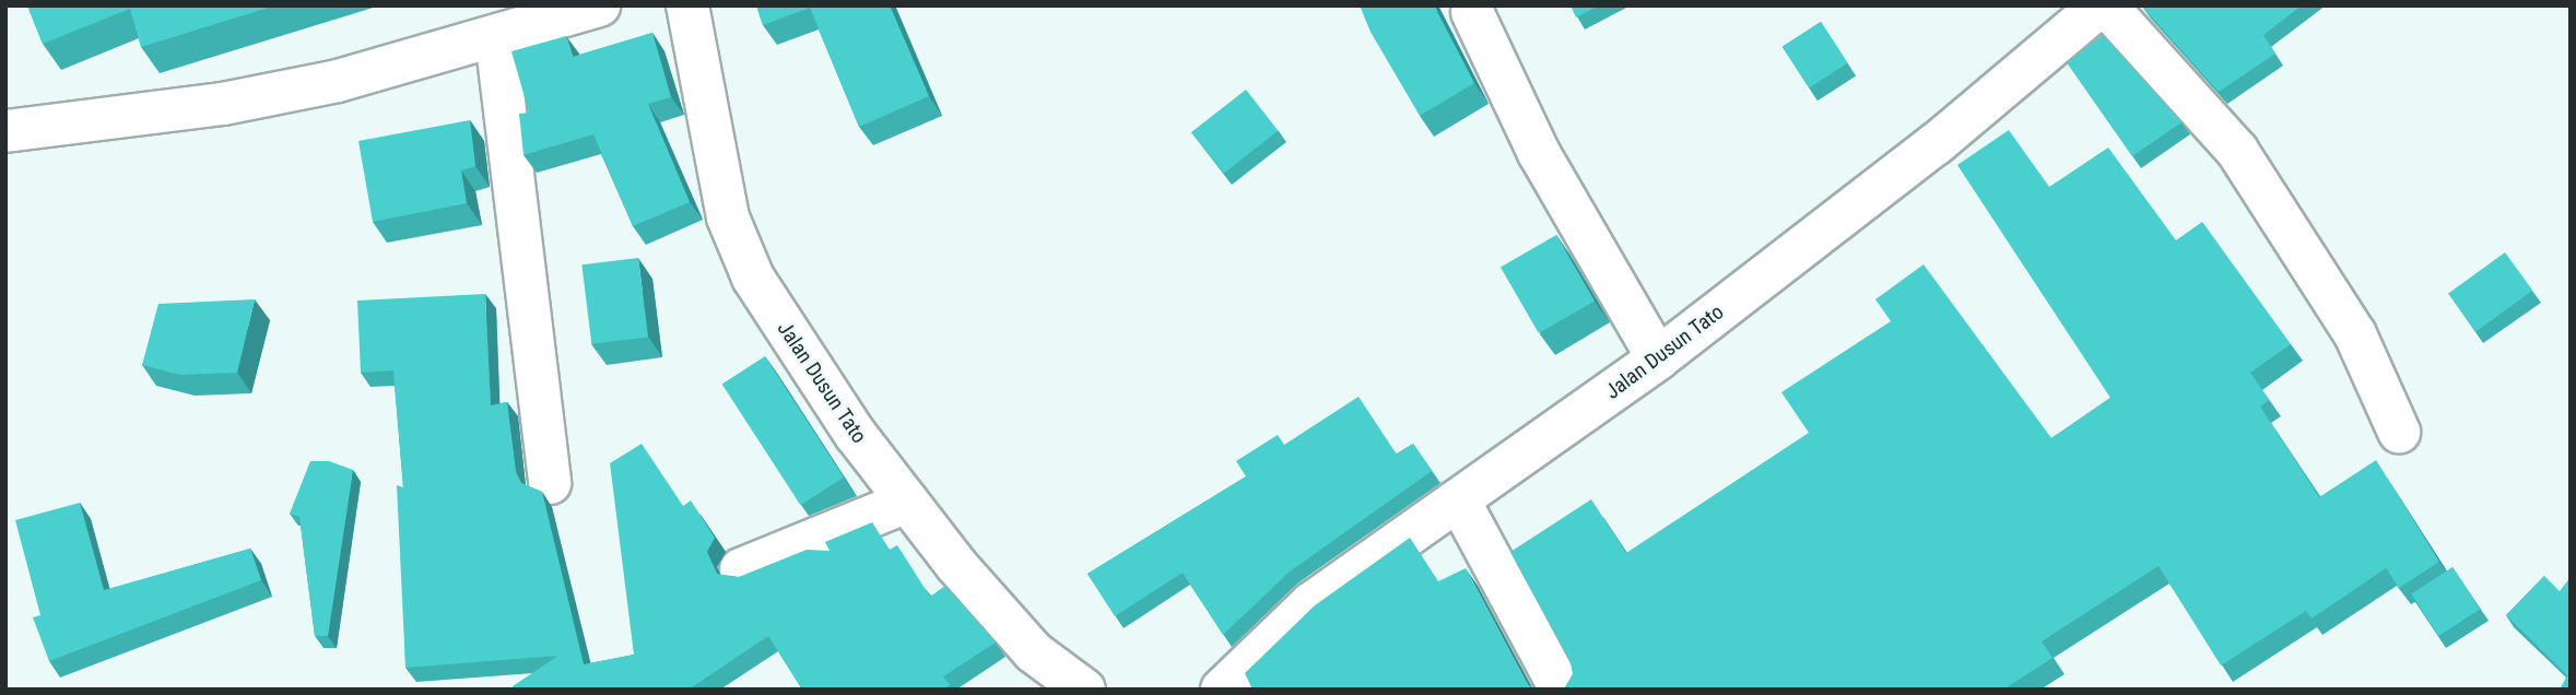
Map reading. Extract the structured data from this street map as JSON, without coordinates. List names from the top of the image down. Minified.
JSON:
{"streets":{"street":["Jalan Dusun Tato"]}}
